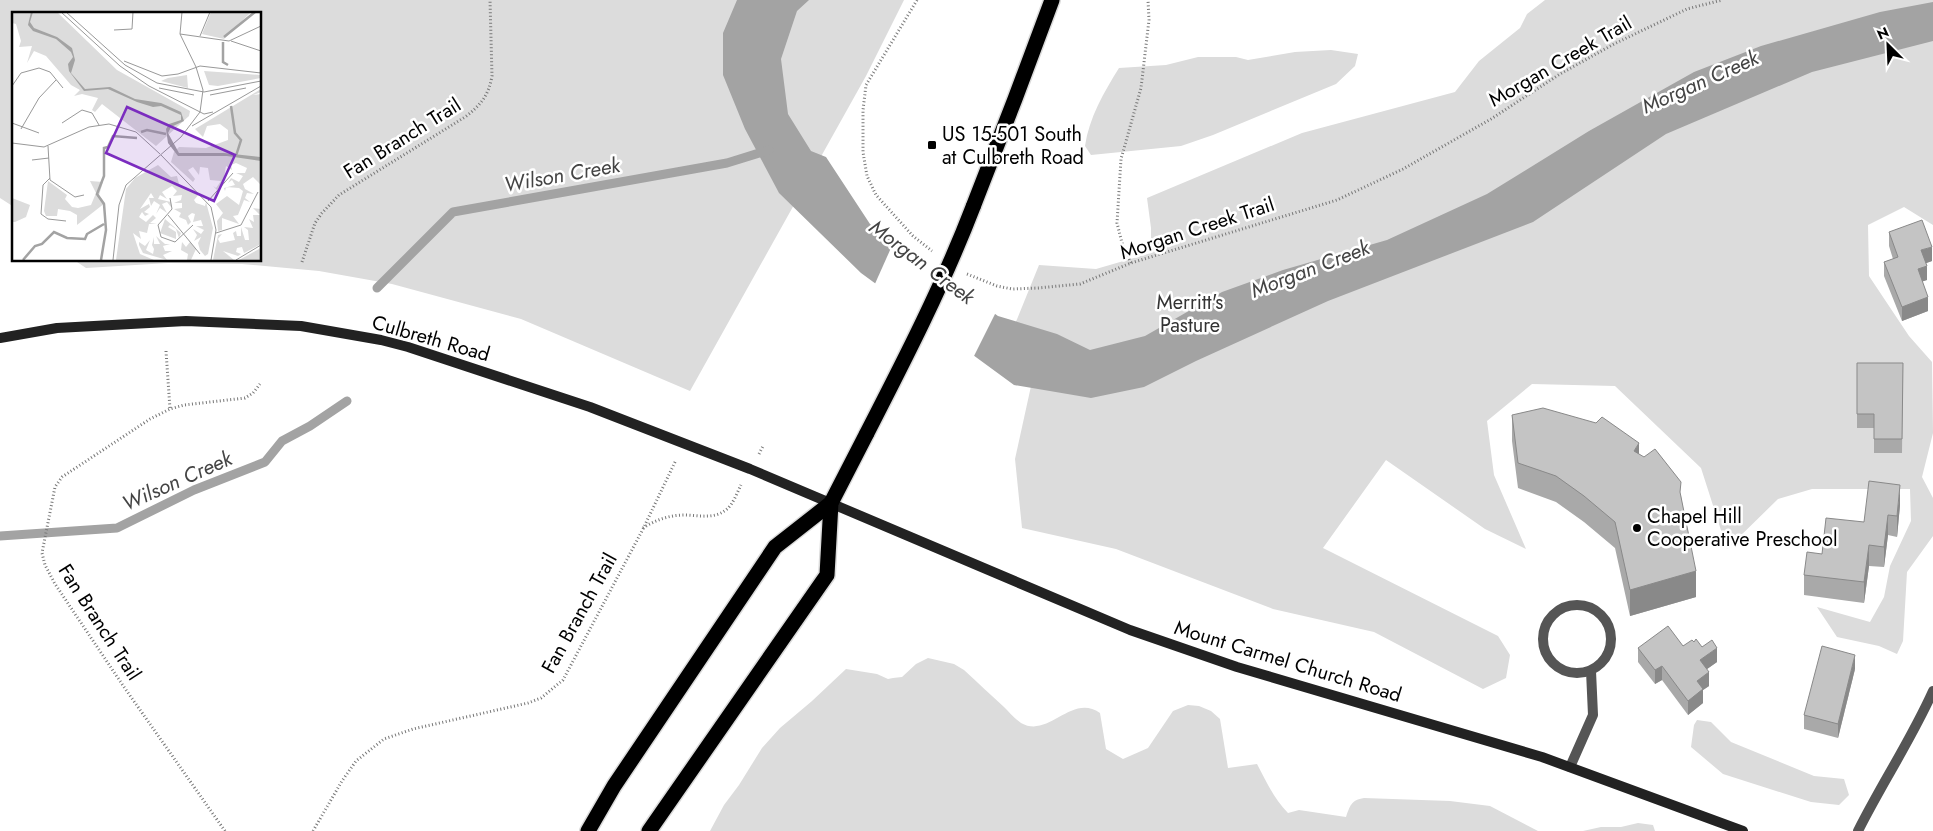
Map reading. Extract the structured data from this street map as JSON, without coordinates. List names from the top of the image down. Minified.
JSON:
{"streets":{"main road":["Culbreth Road","Mount Carmel Church Road"],"path":["Morgan Creek Trail","Fan Branch Trail"]},"crossings":[["Fan Branch Trail","Culbreth Road"],["Culbreth Road","Mount Carmel Church Road"]],"water":["Morgan Creek","Wilson Creek"],"parks":["Merritt's Pasture"],"places":{"transit":["US 15-501 South at Culbreth Road"],"other":["Chapel Hill Cooperative Preschool"]},"north":"top left"}
